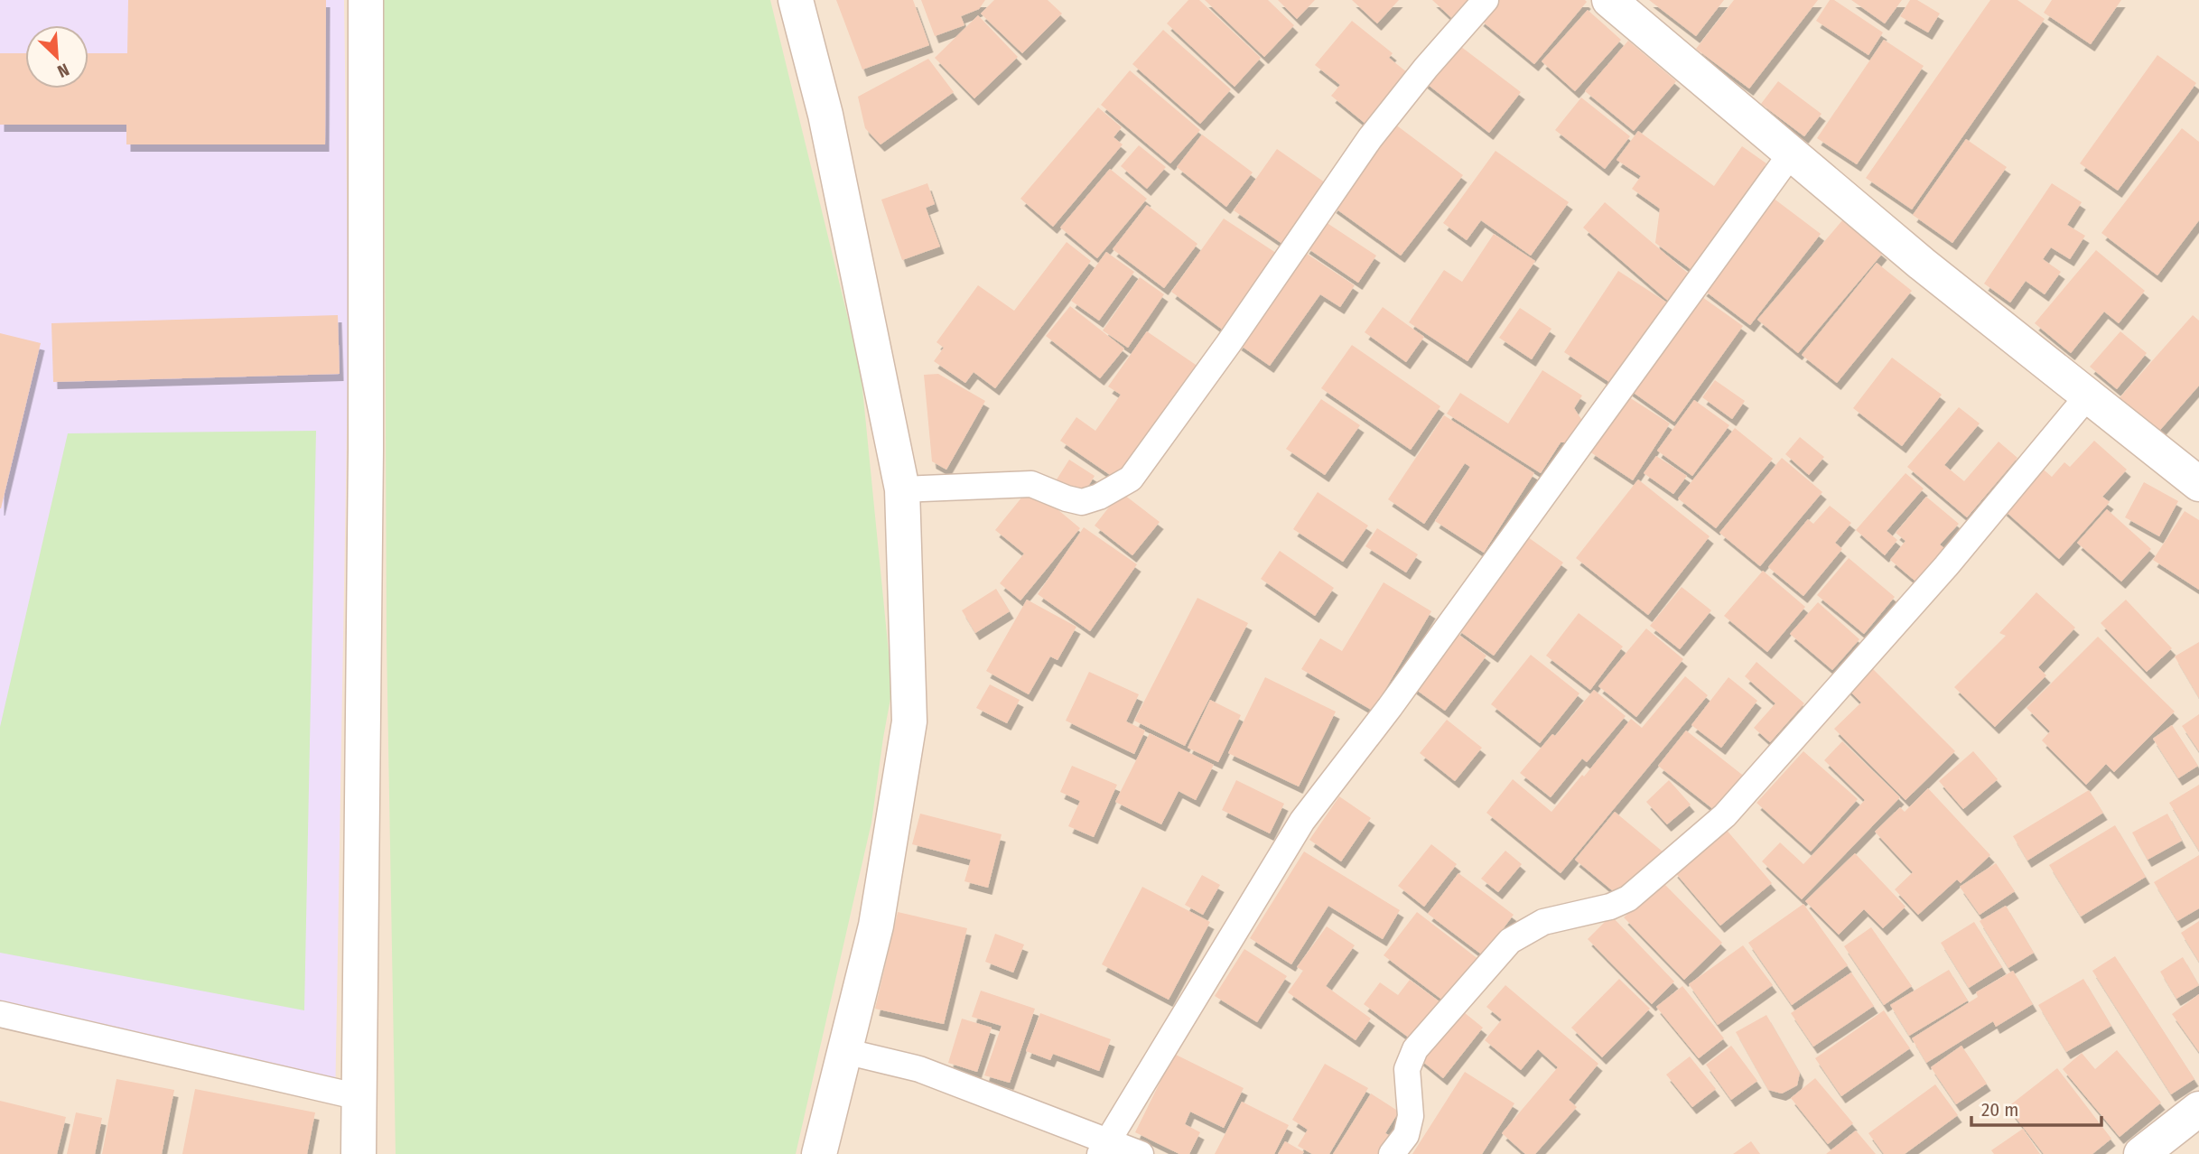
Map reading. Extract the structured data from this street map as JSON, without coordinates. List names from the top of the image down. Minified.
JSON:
{"scale_bar":"20 m","north":"bottom right"}
